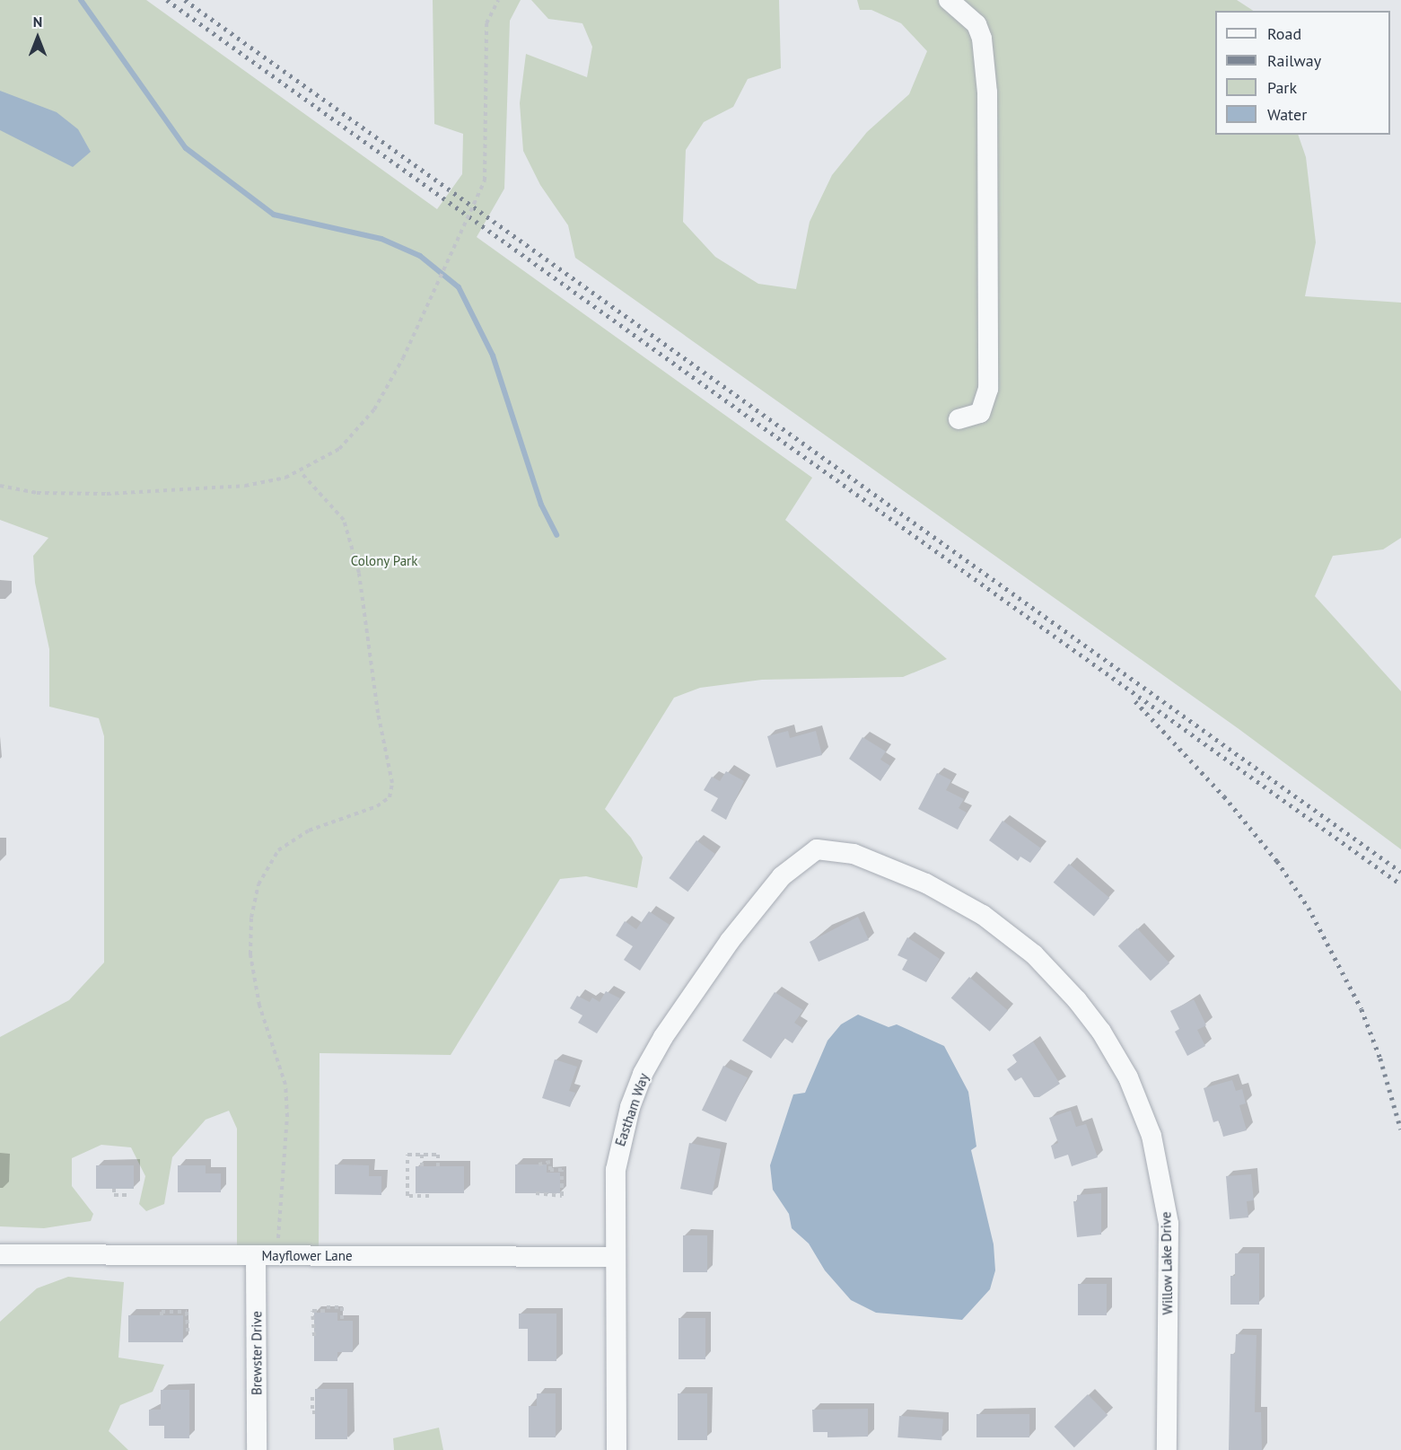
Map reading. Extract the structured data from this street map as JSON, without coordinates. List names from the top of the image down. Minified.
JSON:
{"streets":{"street":["Eastham Way","Mayflower Lane","Willow Lake Drive","Brewster Drive"]},"crossings":[["Eastham Way","Mayflower Lane"],["Eastham Way","Willow Lake Drive"],["Mayflower Lane","Brewster Drive"]],"parks":["Colony Park"],"legend":["Road","Railway","Park","Water"],"north":"top"}
